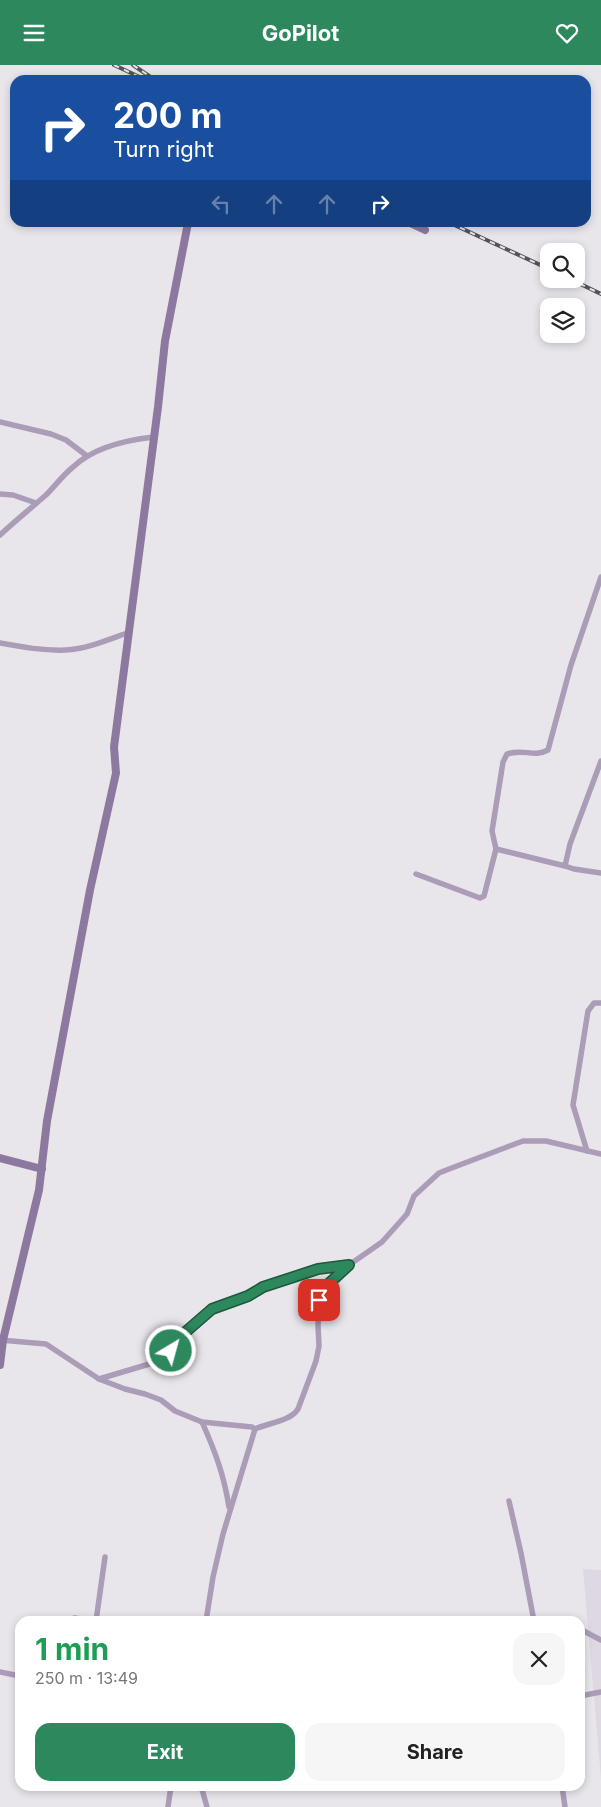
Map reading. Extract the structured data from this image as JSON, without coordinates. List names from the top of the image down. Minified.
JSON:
{"page":{"header":"GoPilot","turn":["200 m","Turn right"],"heading":["1 min","250 m · 13:49"],"buttons":["Exit","Share"]}}
